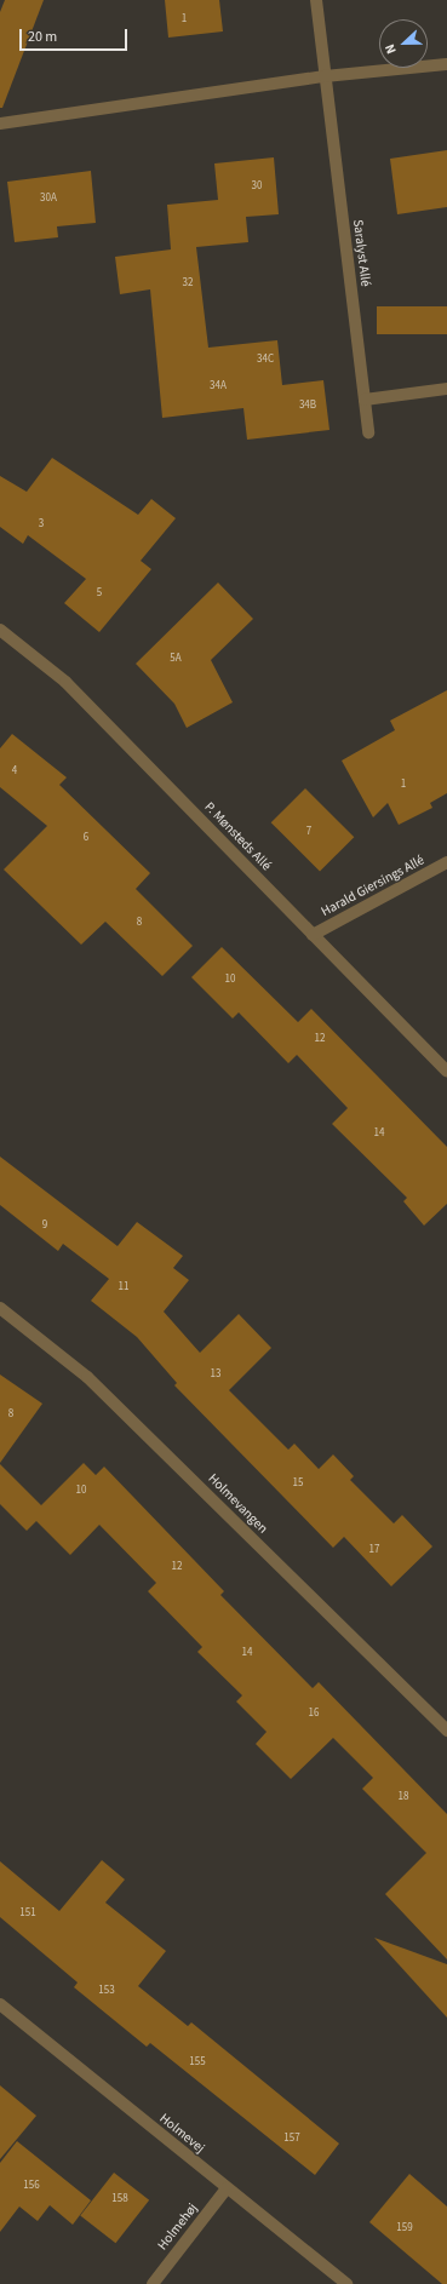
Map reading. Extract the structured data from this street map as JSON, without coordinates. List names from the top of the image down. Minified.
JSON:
{"streets":{"street":["Saralyst Allé","P. Mønsteds Allé","Harald Giersings Allé","Holmevangen","Holmevej","Holmehøj"]},"crossings":[["P. Mønsteds Allé","Harald Giersings Allé"],["Holmevej","Holmehøj"]],"house_numbers":["1","30","30A","32","34C","34A","34B","3","5","5A","4","1","7","6","8","10","12","14","9","11","13","8","15","10","17","12","14","16","18","151","153","155","157","156","158","159"],"scale_bar":"20 m","north":"left"}
